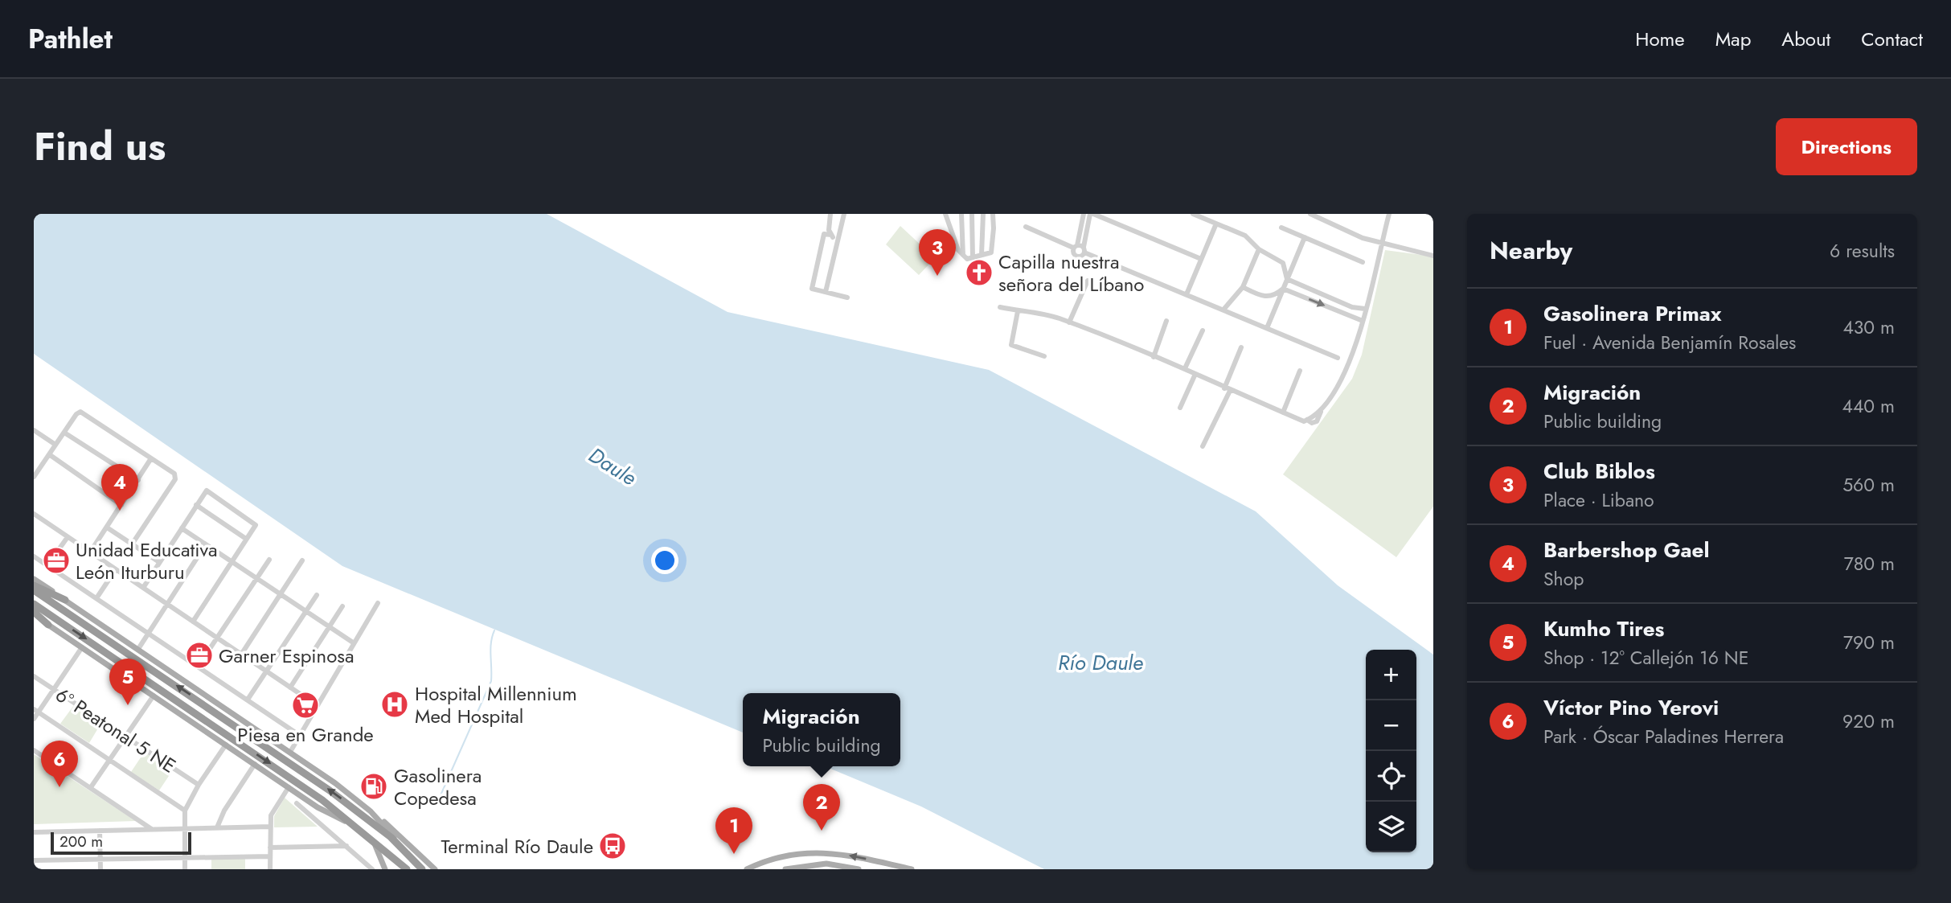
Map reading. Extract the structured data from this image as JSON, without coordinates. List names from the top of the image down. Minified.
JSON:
{"streets":{"street":["6º Peatonal 5 NE"]},"water":["Daule","Río Daule"],"places":{"church":["Capilla nuestra señora del Líbano"],"office":["Unidad Educativa León Iturburu","Garner Espinosa"],"hospital":["Hospital Millennium Med Hospital"],"supermarket":["Piesa en Grande"],"fuel station":["Gasolinera Copedesa"],"bus stop":["Terminal Río Daule"]},"scale_bar":"200 m","page":{"header":"Pathlet","nav":["Home","Map","About","Contact"],"title":"Find us","buttons":"Directions","heading":["Nearby","6 results"],"pins":["3","4","5","6","2","1"],"list":[{"mark":"1","name":"Gasolinera Primax","note":"Fuel · Avenida Benjamín Rosales","value":"430 m"},{"mark":"2","name":"Migración","note":"Public building","value":"440 m"},{"mark":"3","name":"Club Biblos","note":"Place · Libano","value":"560 m"},{"mark":"4","name":"Barbershop Gael","note":"Shop","value":"780 m"},{"mark":"5","name":"Kumho Tires","note":"Shop · 12° Callejón 16 NE","value":"790 m"},{"mark":"6","name":"Víctor Pino Yerovi","note":"Park · Óscar Paladines Herrera","value":"920 m"}],"map_buttons":["+","−"],"popup":["Migración","Public building"],"scale":"200 m"}}
